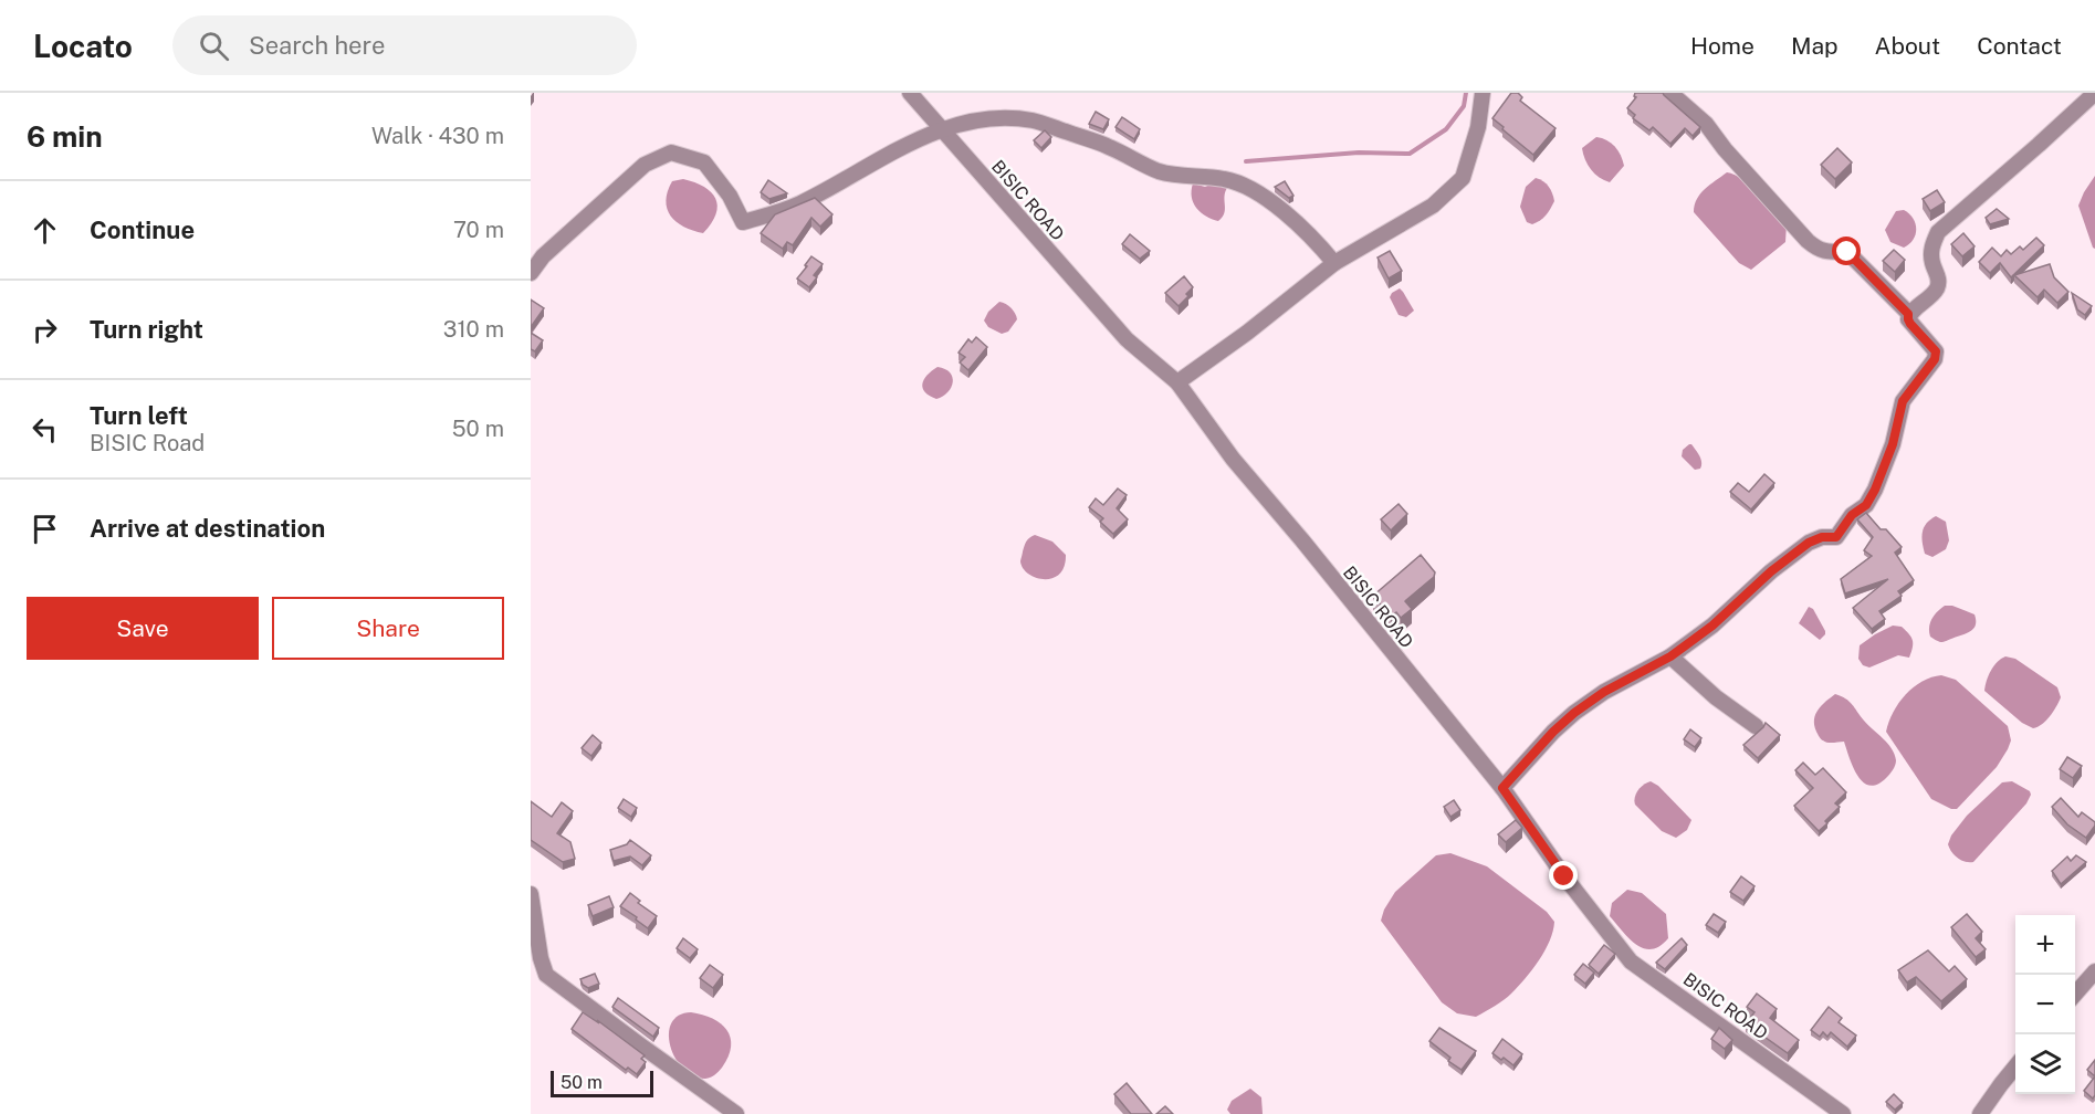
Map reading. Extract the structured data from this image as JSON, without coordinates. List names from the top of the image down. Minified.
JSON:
{"streets":{"street":["BISIC ROAD"]},"scale_bar":"50 m","page":{"header":"Locato","search":"Search here","nav":["Home","Map","About","Contact"],"heading":["6 min","Walk · 430 m"],"list":[["Continue","70 m"],["Turn right","310 m"],["Turn left","BISIC Road","50 m"],"Arrive at destination"],"buttons":["Save","Share"],"map_buttons":["+","−"],"scale":"50 m"}}
